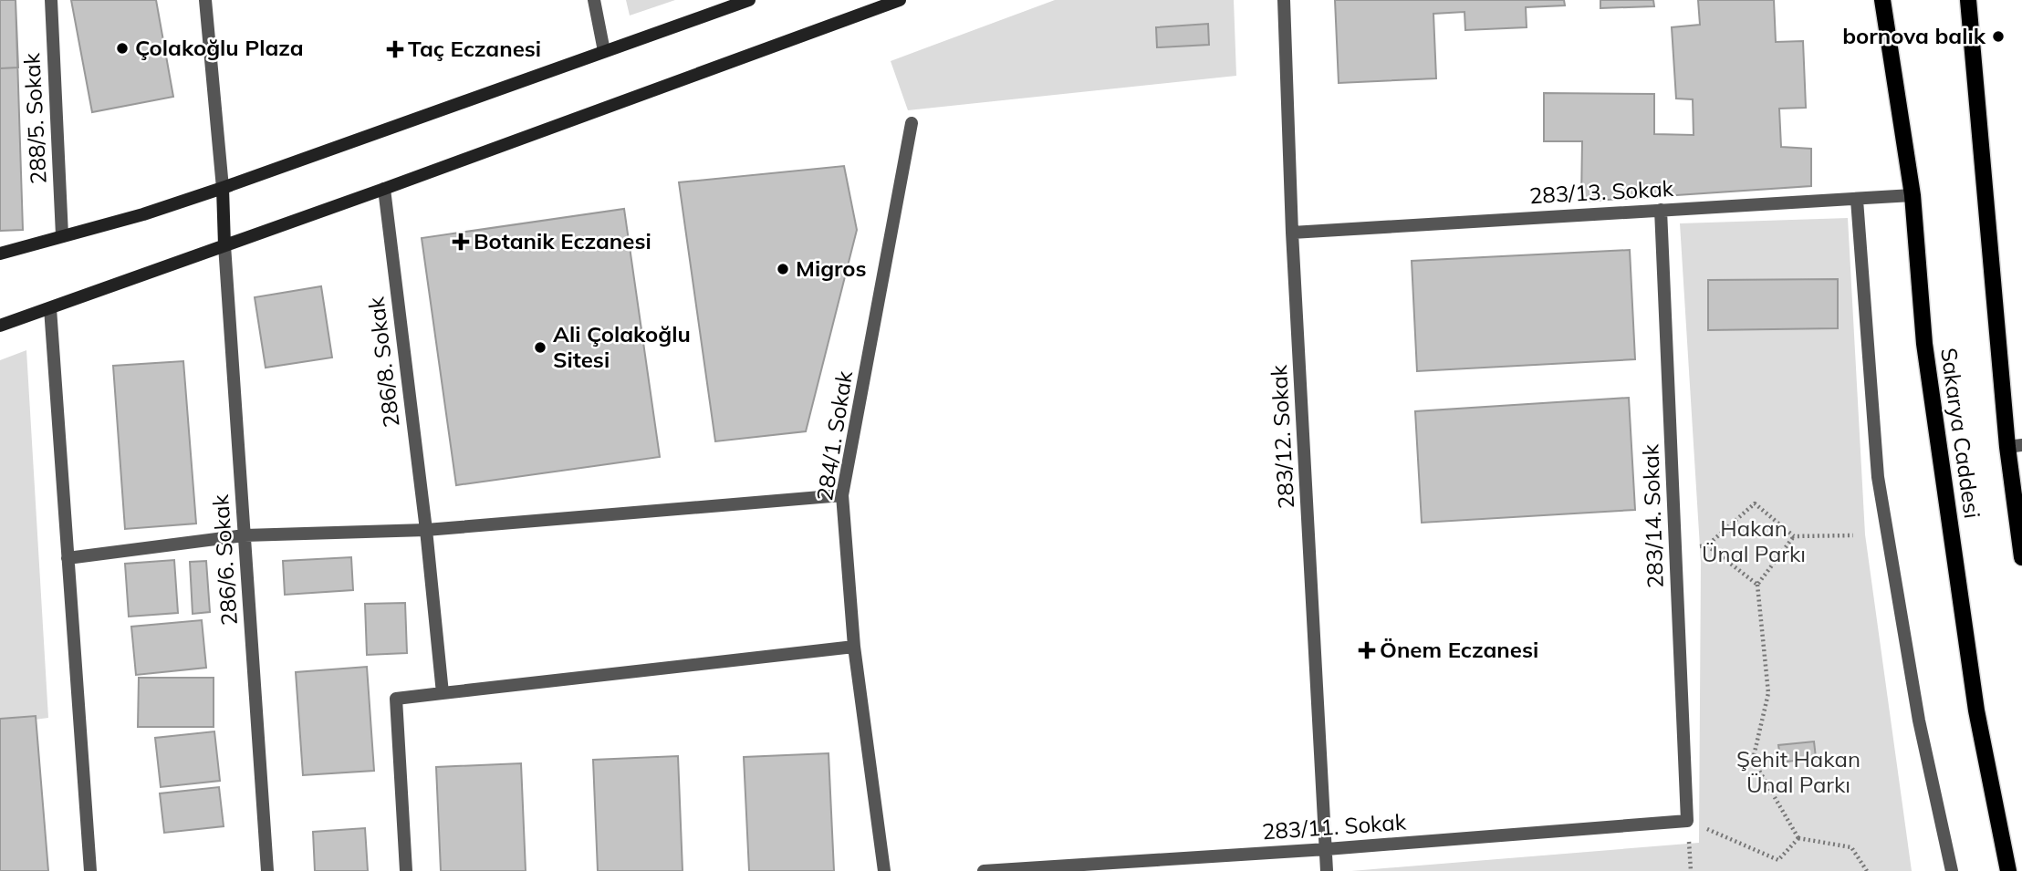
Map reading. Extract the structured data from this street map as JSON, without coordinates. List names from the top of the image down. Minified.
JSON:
{"streets":{"main road":["Sakarya Caddesi"],"street":["288/5. Sokak","283/13. Sokak","286/8. Sokak","284/1. Sokak","283/12. Sokak","283/14. Sokak","286/6. Sokak","283/11. Sokak"]},"crossings":[["283/13. Sokak","Sakarya Caddesi"],["283/13. Sokak","283/12. Sokak"],["283/13. Sokak","283/14. Sokak"],["283/12. Sokak","283/11. Sokak"],["283/14. Sokak","283/11. Sokak"]],"parks":["Hakan Ünal Parkı","Şehit Hakan Ünal Parkı"],"places":{"other":["bornova balık","Çolakoğlu Plaza","Migros","Ali Çolakoğlu Sitesi"],"health":["Taç Eczanesi","Botanik Eczanesi","Önem Eczanesi"]}}
